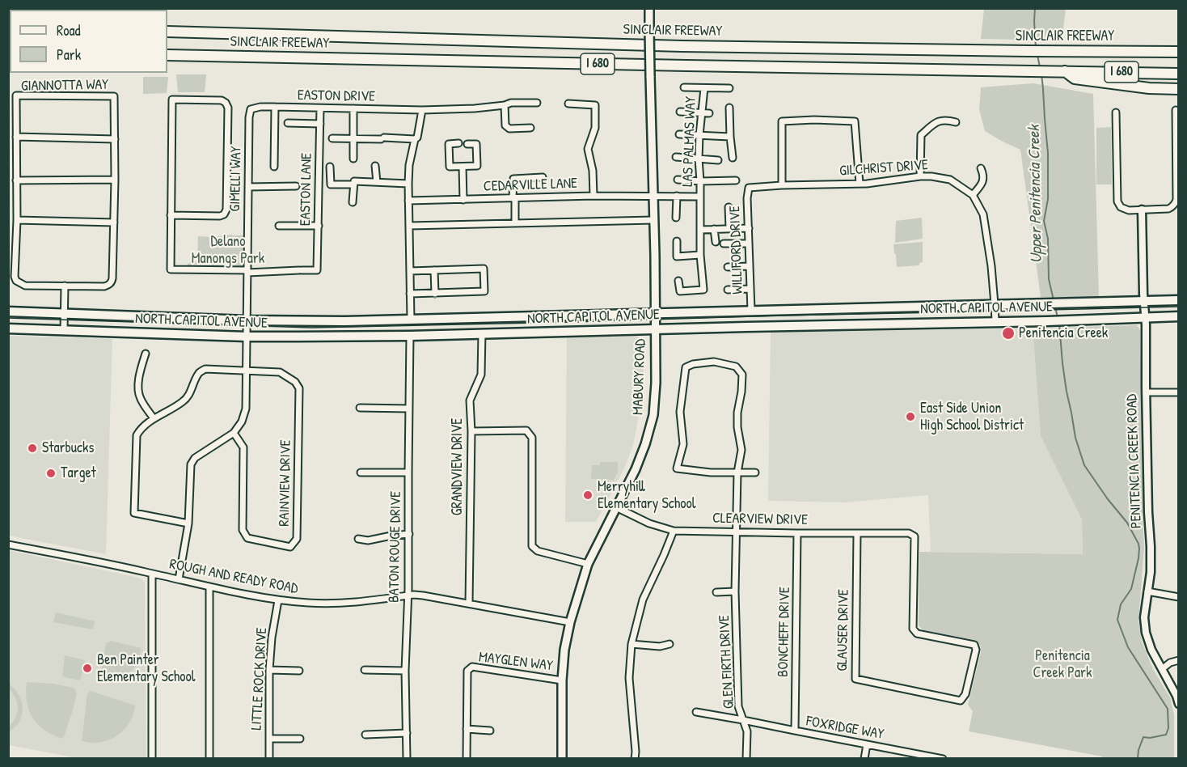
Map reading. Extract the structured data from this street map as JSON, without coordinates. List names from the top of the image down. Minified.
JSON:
{"streets":{"highway":["SINCLAIR FREEWAY","I 680"],"main road":["NORTH CAPITOL AVENUE","MABURY ROAD"],"street":["GIANNOTTA WAY","EASTON DRIVE","LAS PALMAS WAY","GILCHRIST DRIVE","GIMELLI WAY","CEDARVILLE LANE","EASTON LANE","WILLIFORD DRIVE","PENITENCIA CREEK ROAD","GRANDVIEW DRIVE","RAINVIEW DRIVE","CLEARVIEW DRIVE","BATON ROUGE DRIVE","ROUGH AND READY ROAD","GLAUSER DRIVE","BONCHEFF DRIVE","MAYGLEN WAY","GLEN FIRTH DRIVE","LITTLE ROCK DRIVE","FOXRIDGE WAY"]},"crossings":[["EASTON DRIVE","GIMELLI WAY"],["EASTON DRIVE","EASTON LANE"],["LAS PALMAS WAY","CEDARVILLE LANE"],["LAS PALMAS WAY","MABURY ROAD"],["GILCHRIST DRIVE","WILLIFORD DRIVE"],["GILCHRIST DRIVE","NORTH CAPITOL AVENUE"],["GIMELLI WAY","EASTON LANE"],["GIMELLI WAY","NORTH CAPITOL AVENUE"],["GIMELLI WAY","RAINVIEW DRIVE"],["CEDARVILLE LANE","MABURY ROAD"],["WILLIFORD DRIVE","NORTH CAPITOL AVENUE"],["NORTH CAPITOL AVENUE","MABURY ROAD"],["NORTH CAPITOL AVENUE","PENITENCIA CREEK ROAD"],["NORTH CAPITOL AVENUE","GRANDVIEW DRIVE"],["NORTH CAPITOL AVENUE","BATON ROUGE DRIVE"],["MABURY ROAD","CLEARVIEW DRIVE"],["MABURY ROAD","ROUGH AND READY ROAD"],["MABURY ROAD","MAYGLEN WAY"],["GRANDVIEW DRIVE","ROUGH AND READY ROAD"],["CLEARVIEW DRIVE","GLAUSER DRIVE"],["CLEARVIEW DRIVE","BONCHEFF DRIVE"],["CLEARVIEW DRIVE","GLEN FIRTH DRIVE"],["BATON ROUGE DRIVE","ROUGH AND READY ROAD"],["ROUGH AND READY ROAD","LITTLE ROCK DRIVE"],["BONCHEFF DRIVE","FOXRIDGE WAY"],["GLEN FIRTH DRIVE","FOXRIDGE WAY"]],"water":["Upper Penitencia Creek"],"parks":["Delano Manongs Park","Penitencia Creek Park"],"places":["Penitencia Creek","East Side Union High School District","Starbucks","Target","Merryhill Elementary School","Ben Painter Elementary School"],"legend":["Road","Park"]}
